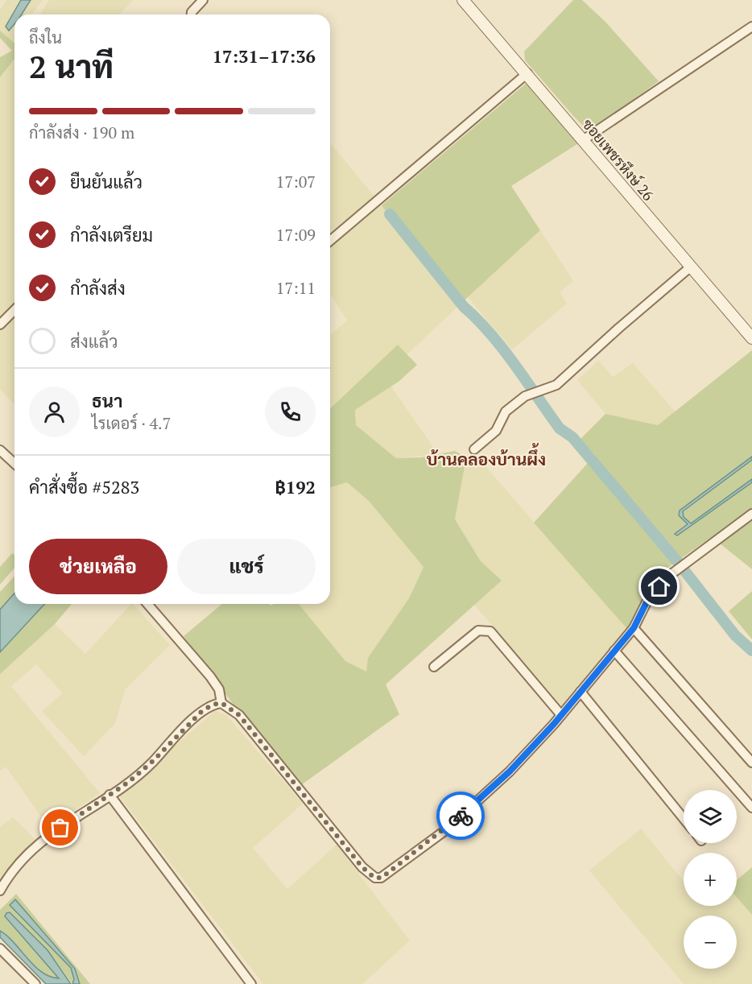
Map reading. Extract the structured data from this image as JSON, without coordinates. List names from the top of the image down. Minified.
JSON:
{"streets":{"street":["ซอยเพชรหึงษ์ 26"]},"districts":["บ้านคลองบ้านผึ้ง"],"page":{"heading":["2 นาที","ถึงใน","17:31–17:36"],"panel":["ธนา","ไรเดอร์ · 4.7","คำสั่งซื้อ #5283","฿192"],"bar":"กำลังส่ง · 190 m","list":[["ยืนยันแล้ว","17:07"],["กำลังเตรียม","17:09"],["กำลังส่ง","17:11"],"ส่งแล้ว"],"buttons":["ช่วยเหลือ","แชร์"],"map_buttons":["+","−"]}}
